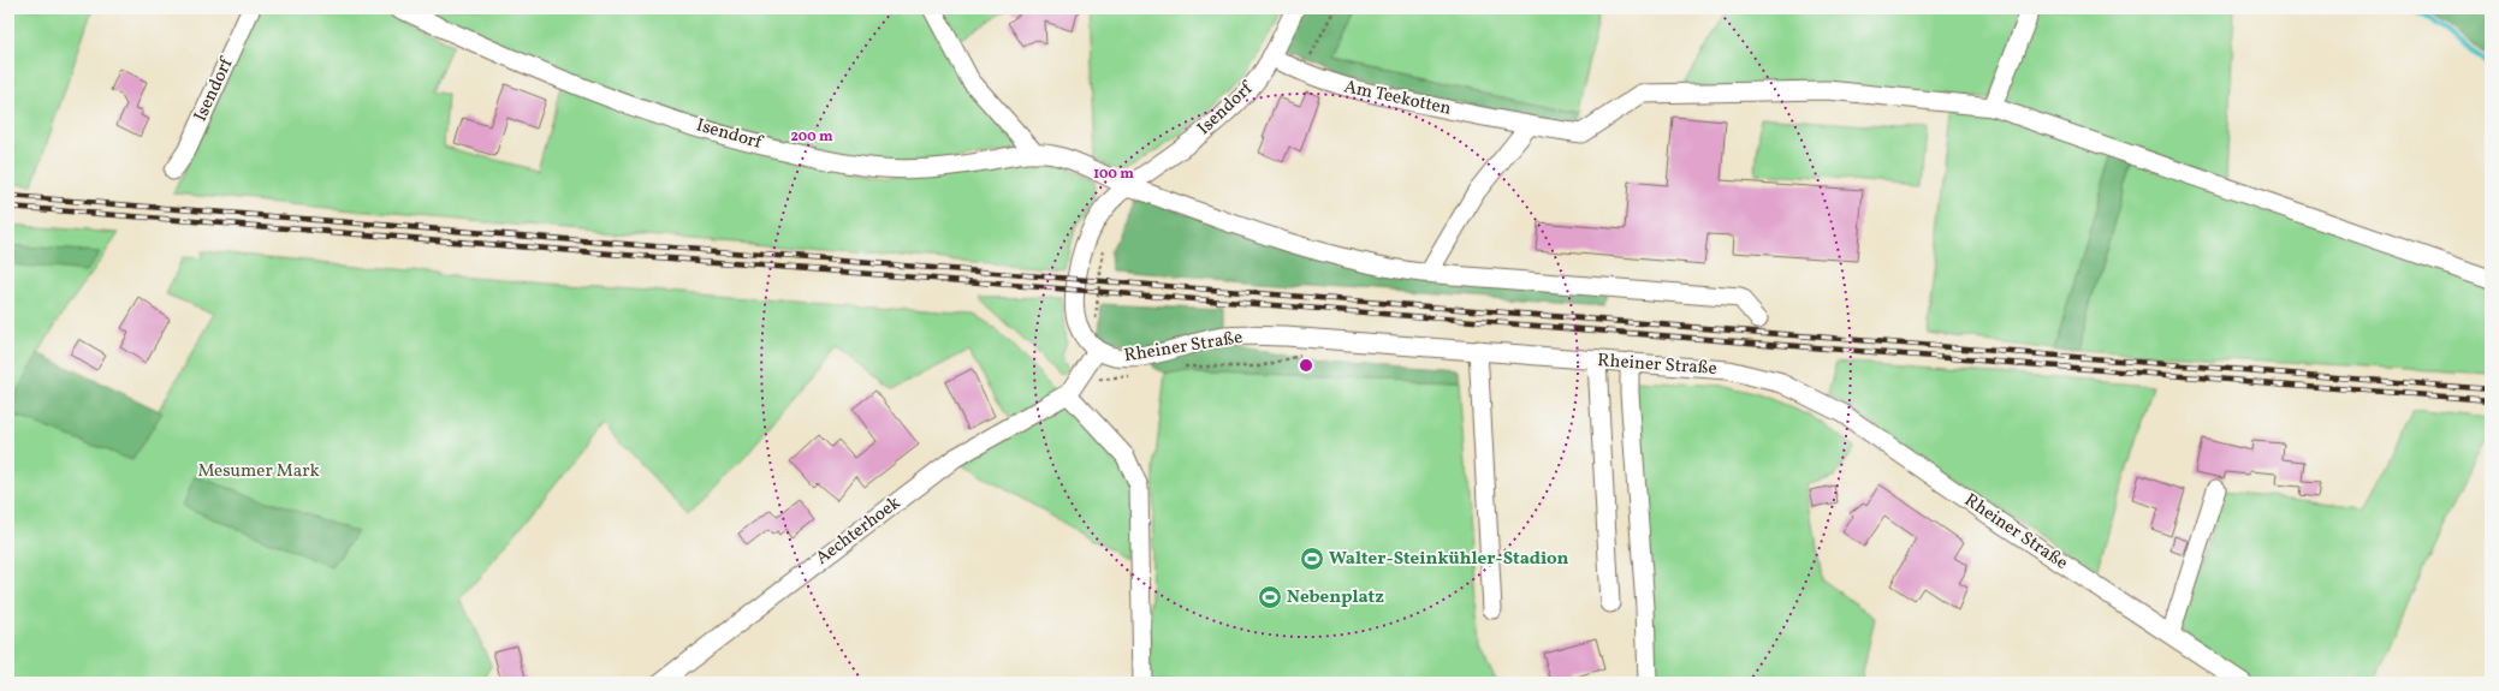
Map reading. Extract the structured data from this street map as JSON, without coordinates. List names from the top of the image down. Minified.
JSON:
{"streets":{"street":["Isendorf","Am Teekotten","Rheiner Straße","Aechterhoek"]},"crossings":[["Isendorf","Am Teekotten"],["Isendorf","Rheiner Straße"],["Rheiner Straße","Aechterhoek"]],"parks":["Mesumer Mark"],"places":{"sports":["Walter-Steinkühler-Stadion","Nebenplatz"]},"rings":["200 m","100 m"]}
